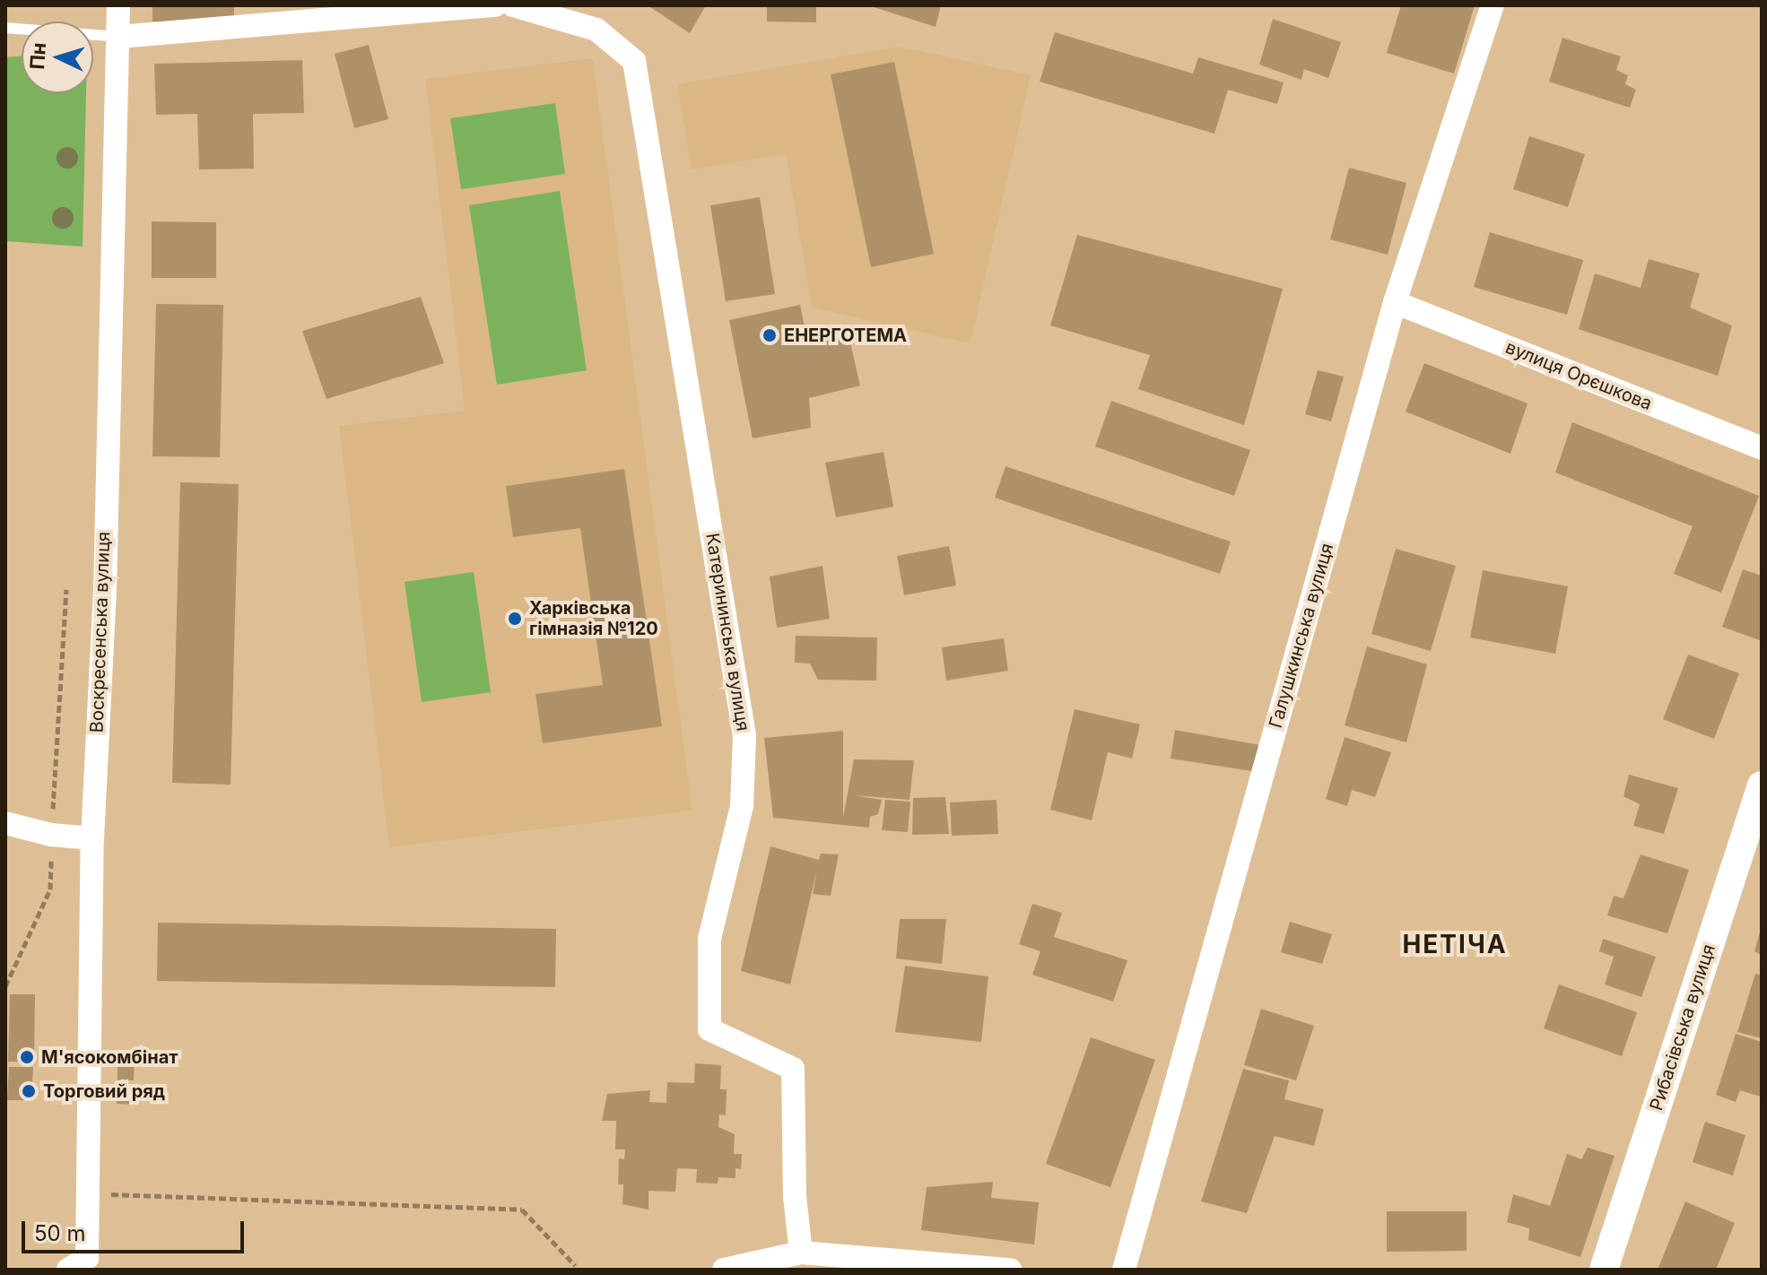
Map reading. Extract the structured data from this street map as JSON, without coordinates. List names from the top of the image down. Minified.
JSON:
{"streets":{"street":["вулиця Орєшкова","Воскресенська вулиця","Катерининська вулиця","Галушкинська вулиця","Рибасівська вулиця"]},"crossings":[["вулиця Орєшкова","Галушкинська вулиця"]],"districts":["НЕТІЧА"],"places":["ЕНЕРГОТЕМА","Харківська гімназія №120","М'ясокомбінат","Торговий ряд"],"scale_bar":"50 m","north":"left"}
